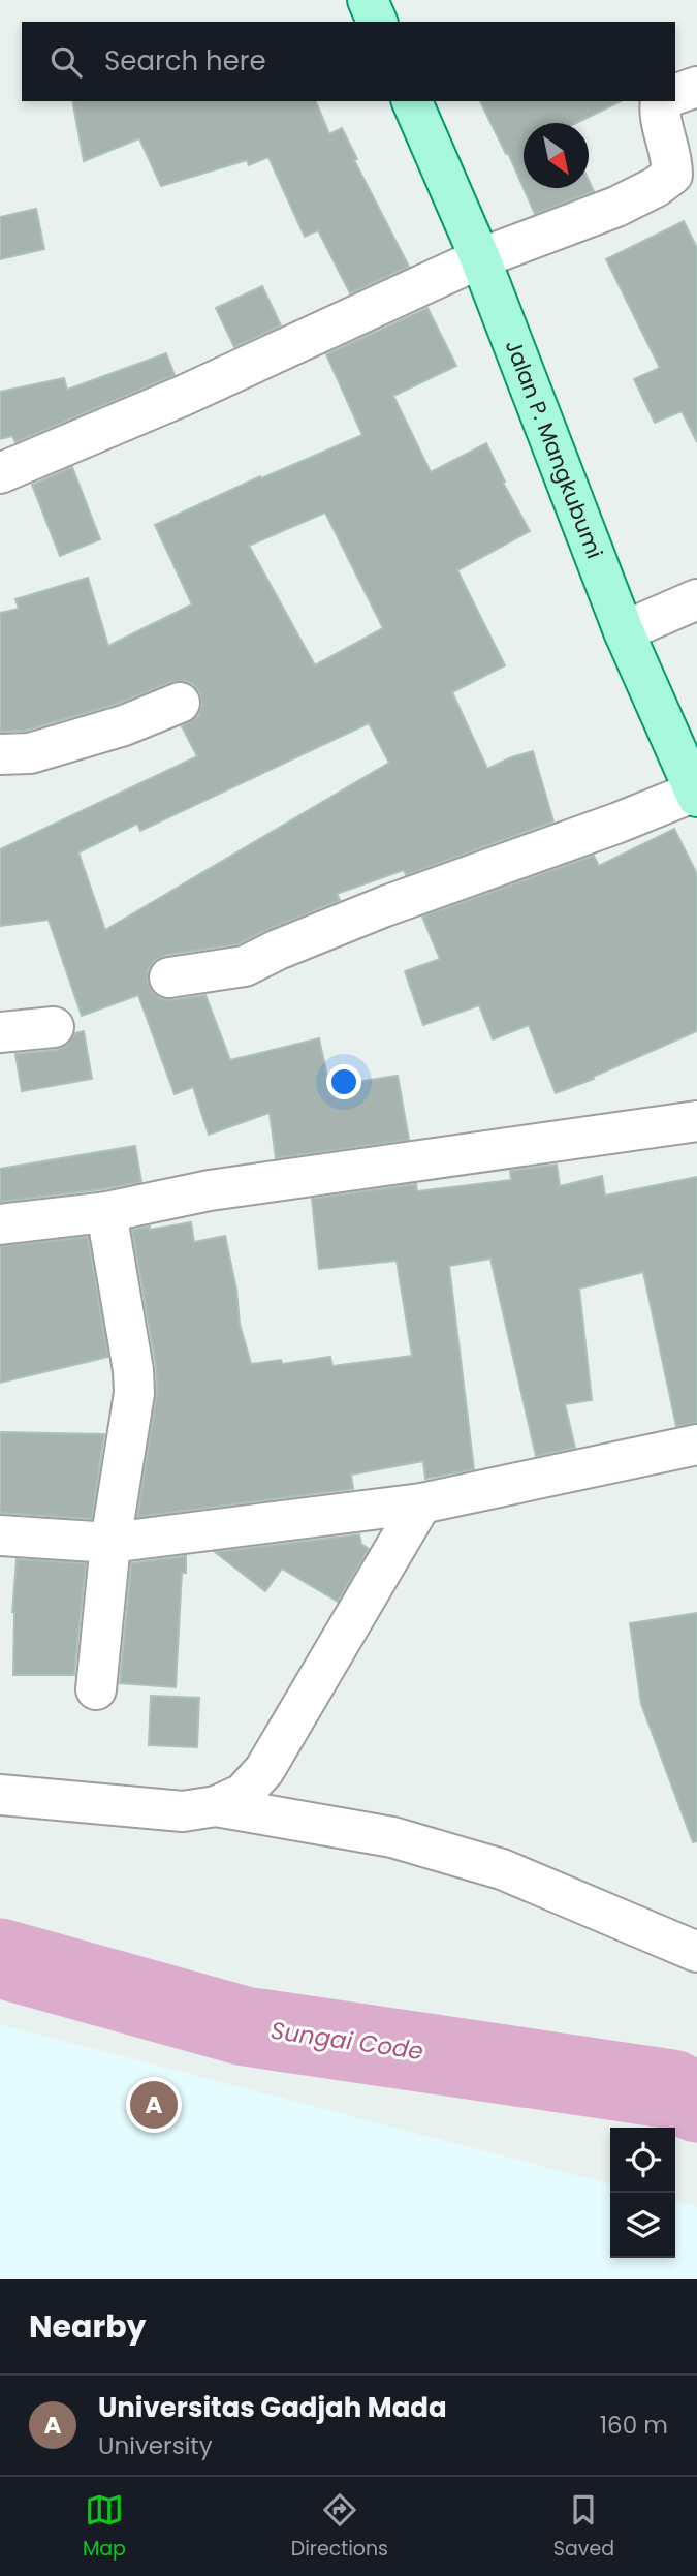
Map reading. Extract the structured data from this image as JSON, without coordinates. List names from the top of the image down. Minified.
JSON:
{"streets":{"main road":["Jalan P. Mangkubumi"]},"water":["Sungai Code"],"north":"bottom right","page":{"search":"Search here","pins":"A","heading":"Nearby","list":[{"mark":"A","name":"Universitas Gadjah Mada","note":"University","value":"160 m"}],"nav":["Map","Directions","Saved"]}}
